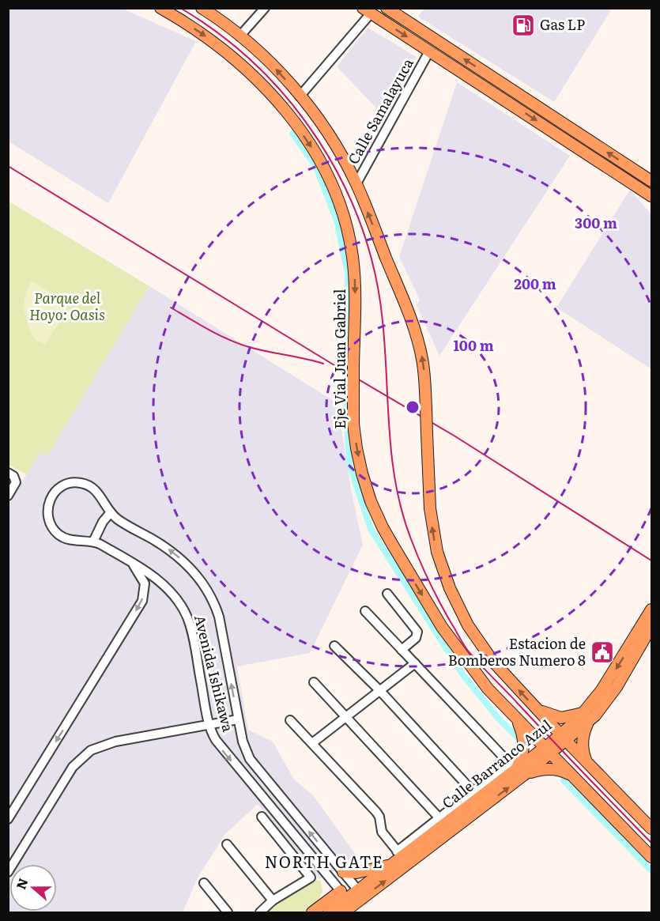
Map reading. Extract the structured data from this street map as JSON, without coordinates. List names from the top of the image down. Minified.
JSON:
{"streets":{"main road":["Eje Vial Juan Gabriel","Calle Barranco Azul"],"street":["Calle Samalayuca","Avenida Ishikawa"]},"crossings":[["Eje Vial Juan Gabriel","Calle Barranco Azul"],["Avenida Ishikawa","Calle Barranco Azul"]],"districts":["NORTH GATE"],"parks":["Parque del Hoyo: Oasis"],"places":{"fuel station":["Gas LP"],"public building":["Estacion de Bomberos Numero 8"]},"north":"left","rings":["300 m","200 m","100 m"]}
